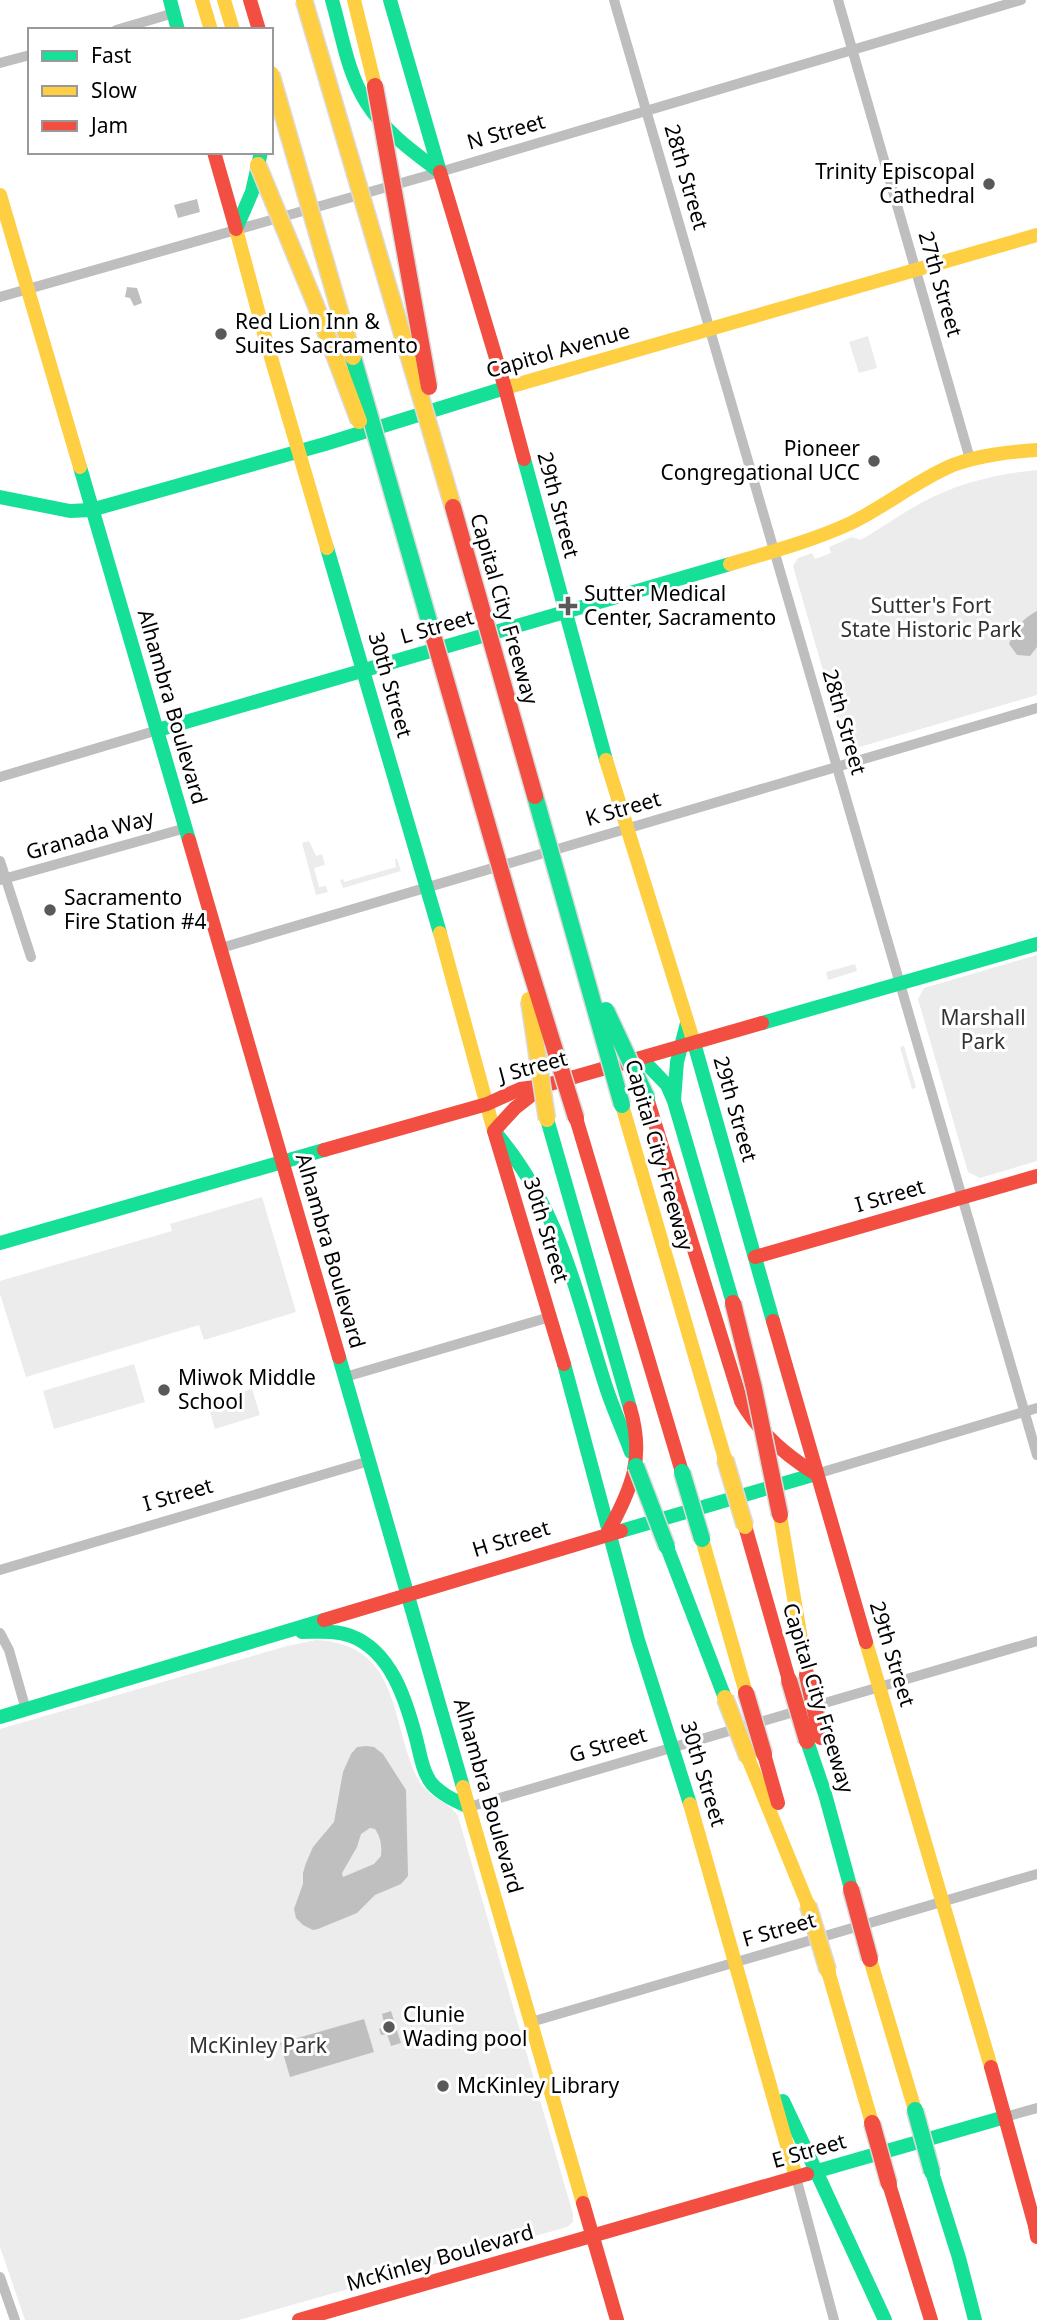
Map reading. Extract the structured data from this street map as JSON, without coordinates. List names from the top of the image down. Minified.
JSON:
{"streets":{"main road":["Capitol Avenue","29th Street","Capital City Freeway","L Street","30th Street","Alhambra Boulevard","J Street","I Street","H Street","E Street","McKinley Boulevard"],"street":["N Street","28th Street","27th Street","K Street","Granada Way","G Street","F Street"]},"crossings":[["N Street","28th Street"],["N Street","27th Street"],["N Street","29th Street"],["N Street","30th Street"],["N Street","Alhambra Boulevard"],["28th Street","Capitol Avenue"],["28th Street","L Street"],["28th Street","K Street"],["28th Street","J Street"],["28th Street","I Street"],["28th Street","H Street"],["27th Street","Capitol Avenue"],["27th Street","L Street"],["Capitol Avenue","29th Street"],["Capitol Avenue","30th Street"],["Capitol Avenue","Alhambra Boulevard"],["29th Street","L Street"],["29th Street","K Street"],["29th Street","J Street"],["29th Street","I Street"],["29th Street","H Street"],["29th Street","G Street"],["29th Street","F Street"],["29th Street","E Street"],["L Street","30th Street"],["L Street","Alhambra Boulevard"],["30th Street","K Street"],["30th Street","J Street"],["30th Street","H Street"],["30th Street","G Street"],["30th Street","F Street"],["30th Street","E Street"],["Alhambra Boulevard","K Street"],["Alhambra Boulevard","Granada Way"],["Alhambra Boulevard","J Street"],["Alhambra Boulevard","I Street"],["Alhambra Boulevard","H Street"],["Alhambra Boulevard","G Street"],["Alhambra Boulevard","F Street"],["Alhambra Boulevard","E Street"],["Alhambra Boulevard","McKinley Boulevard"],["E Street","McKinley Boulevard"]],"parks":["Sutter's Fort State Historic Park","Marshall Park","McKinley Park"],"places":{"other":["Trinity Episcopal Cathedral","Red Lion Inn & Suites Sacramento","Pioneer Congregational UCC","Sacramento Fire Station #4","Miwok Middle School","Clunie Wading pool","McKinley Library"],"health":["Sutter Medical Center, Sacramento"]},"legend":["Fast","Slow","Jam"]}
